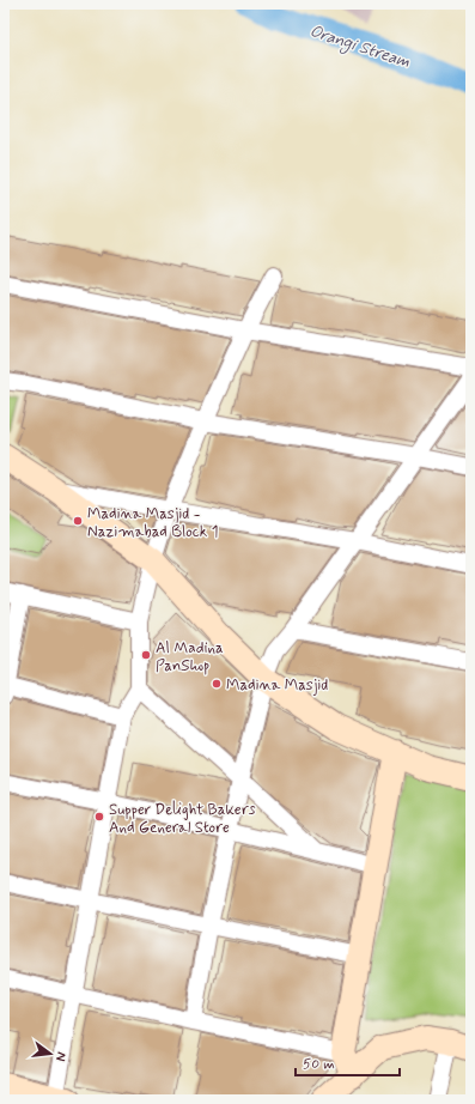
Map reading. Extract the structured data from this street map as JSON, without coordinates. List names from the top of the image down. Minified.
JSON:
{"water":["Orangi Stream"],"places":["Madina Masjid - Nazimabad Block 1","Al Madina PanShop","Madina Masjid","Supper Delight Bakers And General Store"],"scale_bar":"50 m","north":"right"}
